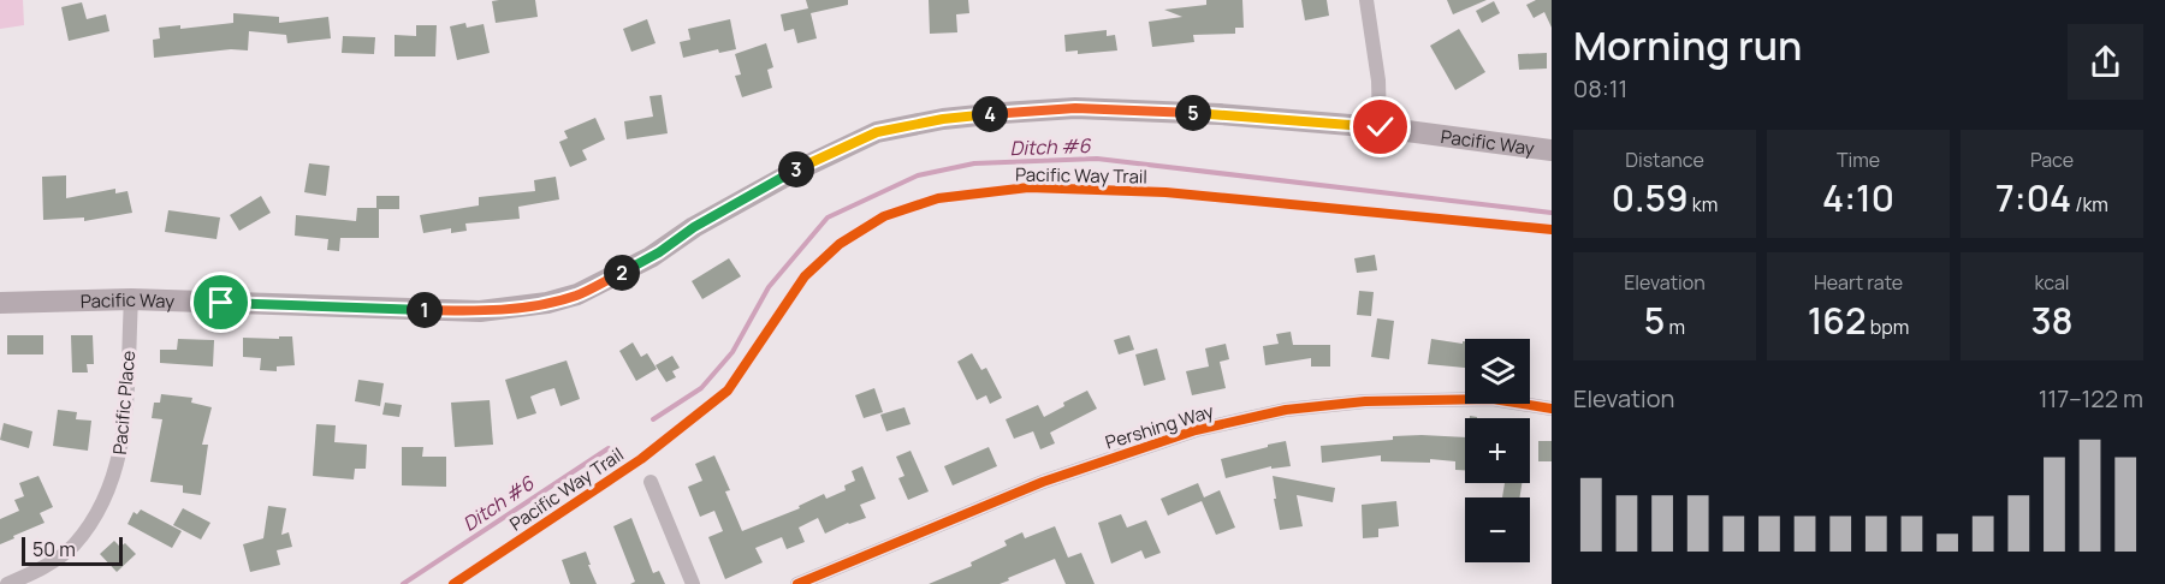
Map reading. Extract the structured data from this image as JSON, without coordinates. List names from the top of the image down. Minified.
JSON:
{"streets":{"main road":["Pacific Way"],"street":["Pacific Place","Pershing Way"],"cycle path":["Pacific Way Trail"]},"crossings":[["Pacific Way","Pacific Place"]],"water":["Ditch #6"],"scale_bar":"50 m","page":{"heading":["Morning run","08:11"],"pins":["5","4","3","2","1"],"stats":[["Distance","0.59 km"],["Time","4:10"],["Pace","7:04 /km"],["Elevation","5 m"],["Heart rate","162 bpm"],["kcal","38"]],"map_buttons":["+","−"],"chart":["Elevation","117–122 m"],"scale":"50 m"}}
